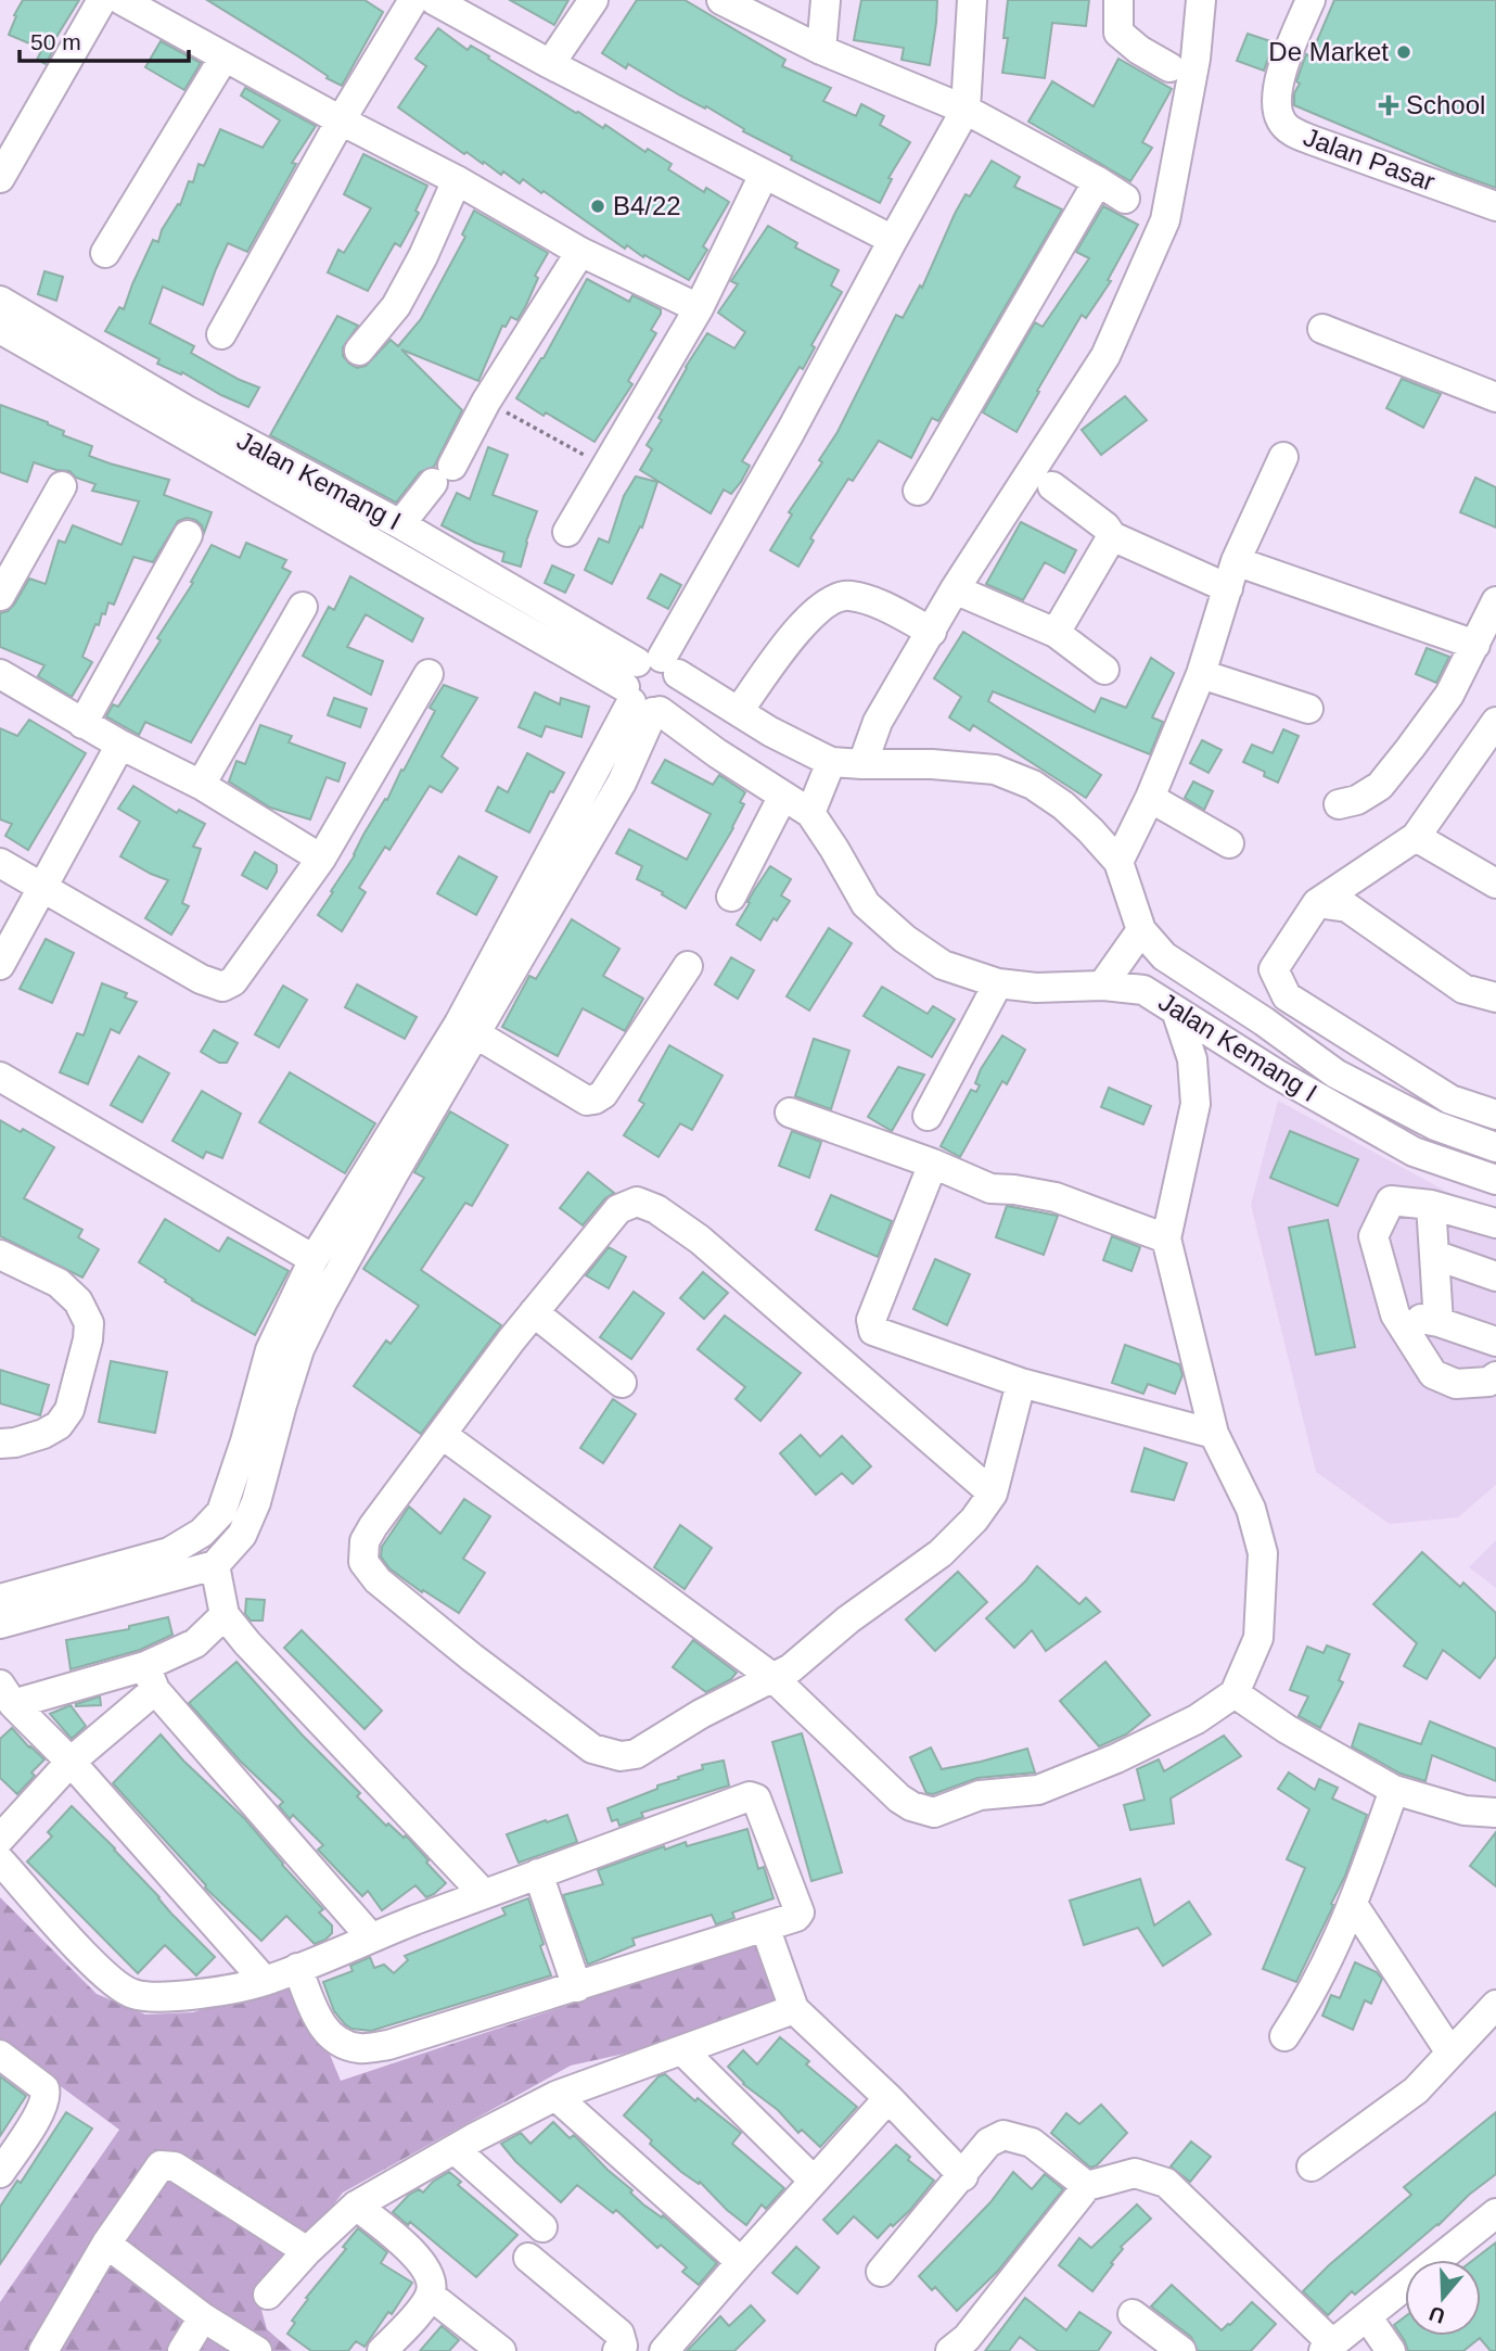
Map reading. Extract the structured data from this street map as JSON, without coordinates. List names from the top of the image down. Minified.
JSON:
{"streets":{"street":["Jalan Pasar","Jalan Kemang I"]},"places":{"other":["De Market","B4/22"],"health":["School"]},"scale_bar":"50 m","north":"bottom"}
